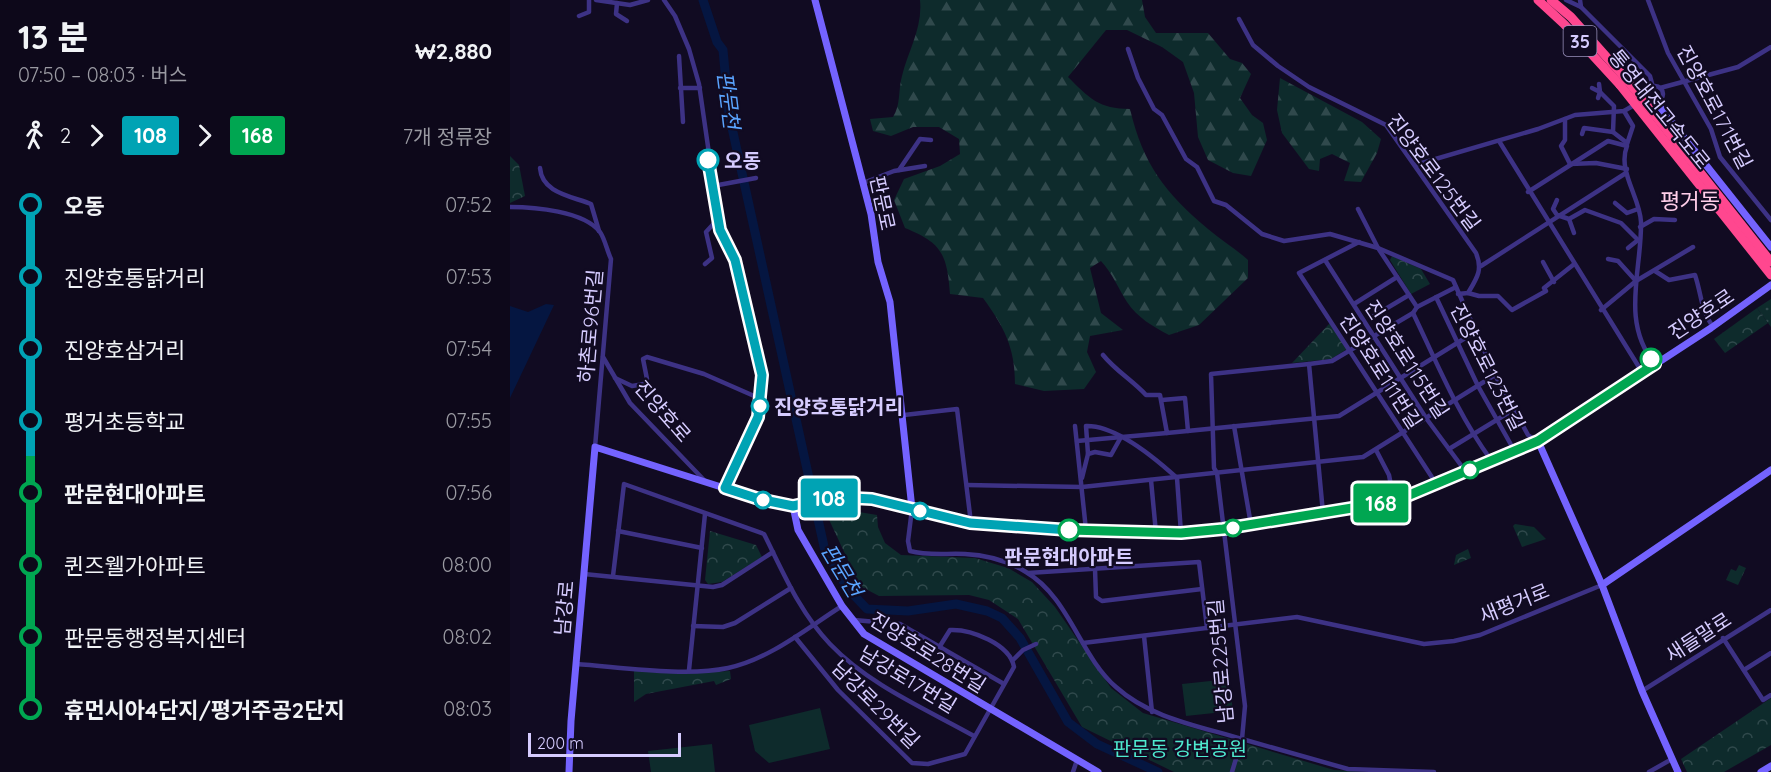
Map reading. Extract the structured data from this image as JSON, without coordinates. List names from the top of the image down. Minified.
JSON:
{"streets":{"highway":["35","통영대전고속도로"],"street":["진양호로171번길","진양호로125번길","판문로","진양호로","하촌로96번길","진양호로115번길","진양호로123번길","진양호로111번길","새평거로","남강로","새들말로","진양호로28번길","남강로225번길","남강로17번길","남강로29번길"]},"crossings":[["판문로","진양호로"],["진양호로","하촌로96번길"],["진양호로","진양호로115번길"],["진양호로","진양호로123번길"],["진양호로","진양호로111번길"],["진양호로","남강로"],["진양호로","진양호로28번길"],["진양호로","남강로225번길"],["하촌로96번길","남강로"],["진양호로115번길","진양호로111번길"],["새평거로","남강로225번길"],["남강로17번길","남강로29번길"]],"districts":["평거동"],"water":["판문천"],"parks":["판문동 강변공원"],"places":["오동","진양호통닭거리","판문현대아파트"],"lines":["bus line 108","bus line 168"],"scale_bar":"200 m","page":{"heading":["13 분","07:50 – 08:03 · 버스","₩2,880"],"on_map":["108","168"],"legs":["2","108","168","7개 정류장"],"list":[{"name":"오동","value":"07:52"},{"name":"진양호통닭거리","value":"07:53"},{"name":"진양호삼거리","value":"07:54"},{"name":"평거초등학교","value":"07:55"},{"name":"판문현대아파트","value":"07:56"},{"name":"퀸즈웰가아파트","value":"08:00"},{"name":"판문동행정복지센터","value":"08:02"},{"name":"휴먼시아4단지/평거주공2단지","value":"08:03"}],"scale":"200 m"}}
